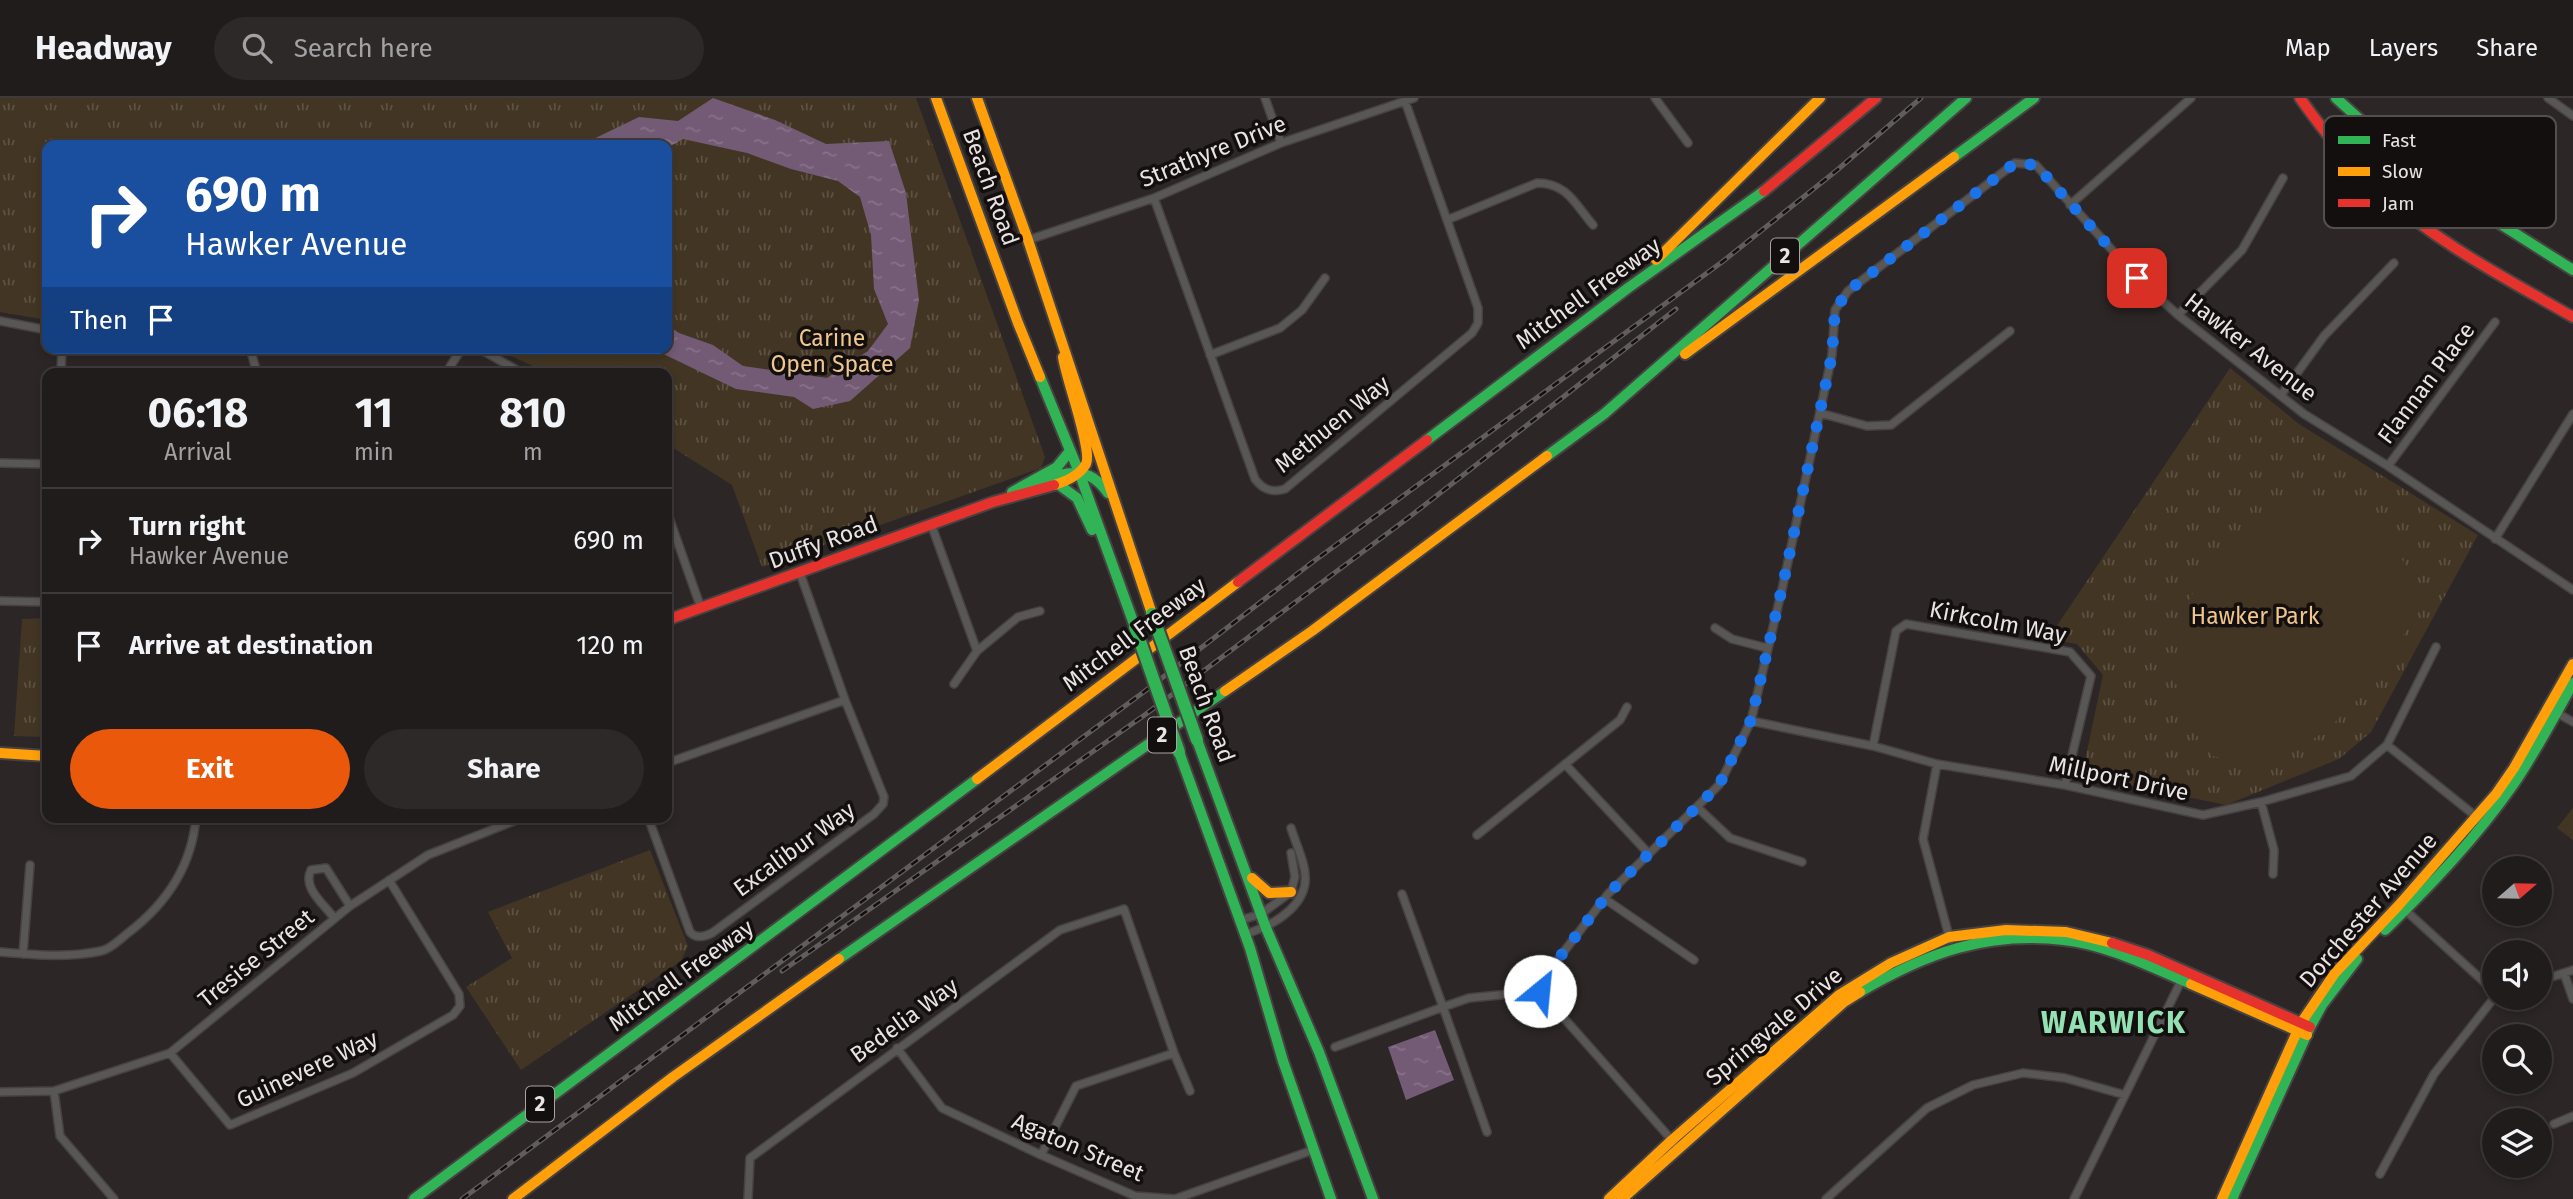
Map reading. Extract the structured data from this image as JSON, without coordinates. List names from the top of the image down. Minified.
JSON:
{"streets":{"main road":["Beach Road","2","Mitchell Freeway","Duffy Road","Dorchester Avenue","Springvale Drive"],"street":["Strathyre Drive","Hawker Avenue","Flannan Place","Methuen Way","Kirkcolm Way","Millport Drive","Excalibur Way","Tresise Street","Bedelia Way","Guinevere Way","Agaton Street"]},"crossings":[["Strathyre Drive","Beach Road"],["Strathyre Drive","Methuen Way"],["Beach Road","Duffy Road"],["Beach Road","Agaton Street"],["Hawker Avenue","Flannan Place"],["Hawker Avenue","Millport Drive"],["Duffy Road","Excalibur Way"],["Kirkcolm Way","Millport Drive"],["Dorchester Avenue","Springvale Drive"],["Tresise Street","Guinevere Way"],["Bedelia Way","Agaton Street"]],"districts":["WARWICK"],"parks":["Carine Open Space","Hawker Park"],"legend":["Fast","Slow","Jam"],"north":"right","page":{"header":"Headway","search":"Search here","nav":["Map","Layers","Share"],"turn":["690 m","Hawker Avenue"],"then":"Then","eta":["06:18","Arrival","11","min","810","m"],"list":[{"name":"Turn right","note":"Hawker Avenue","value":"690 m"},{"name":"Arrive at destination","value":"120 m"}],"buttons":["Exit","Share"]}}
